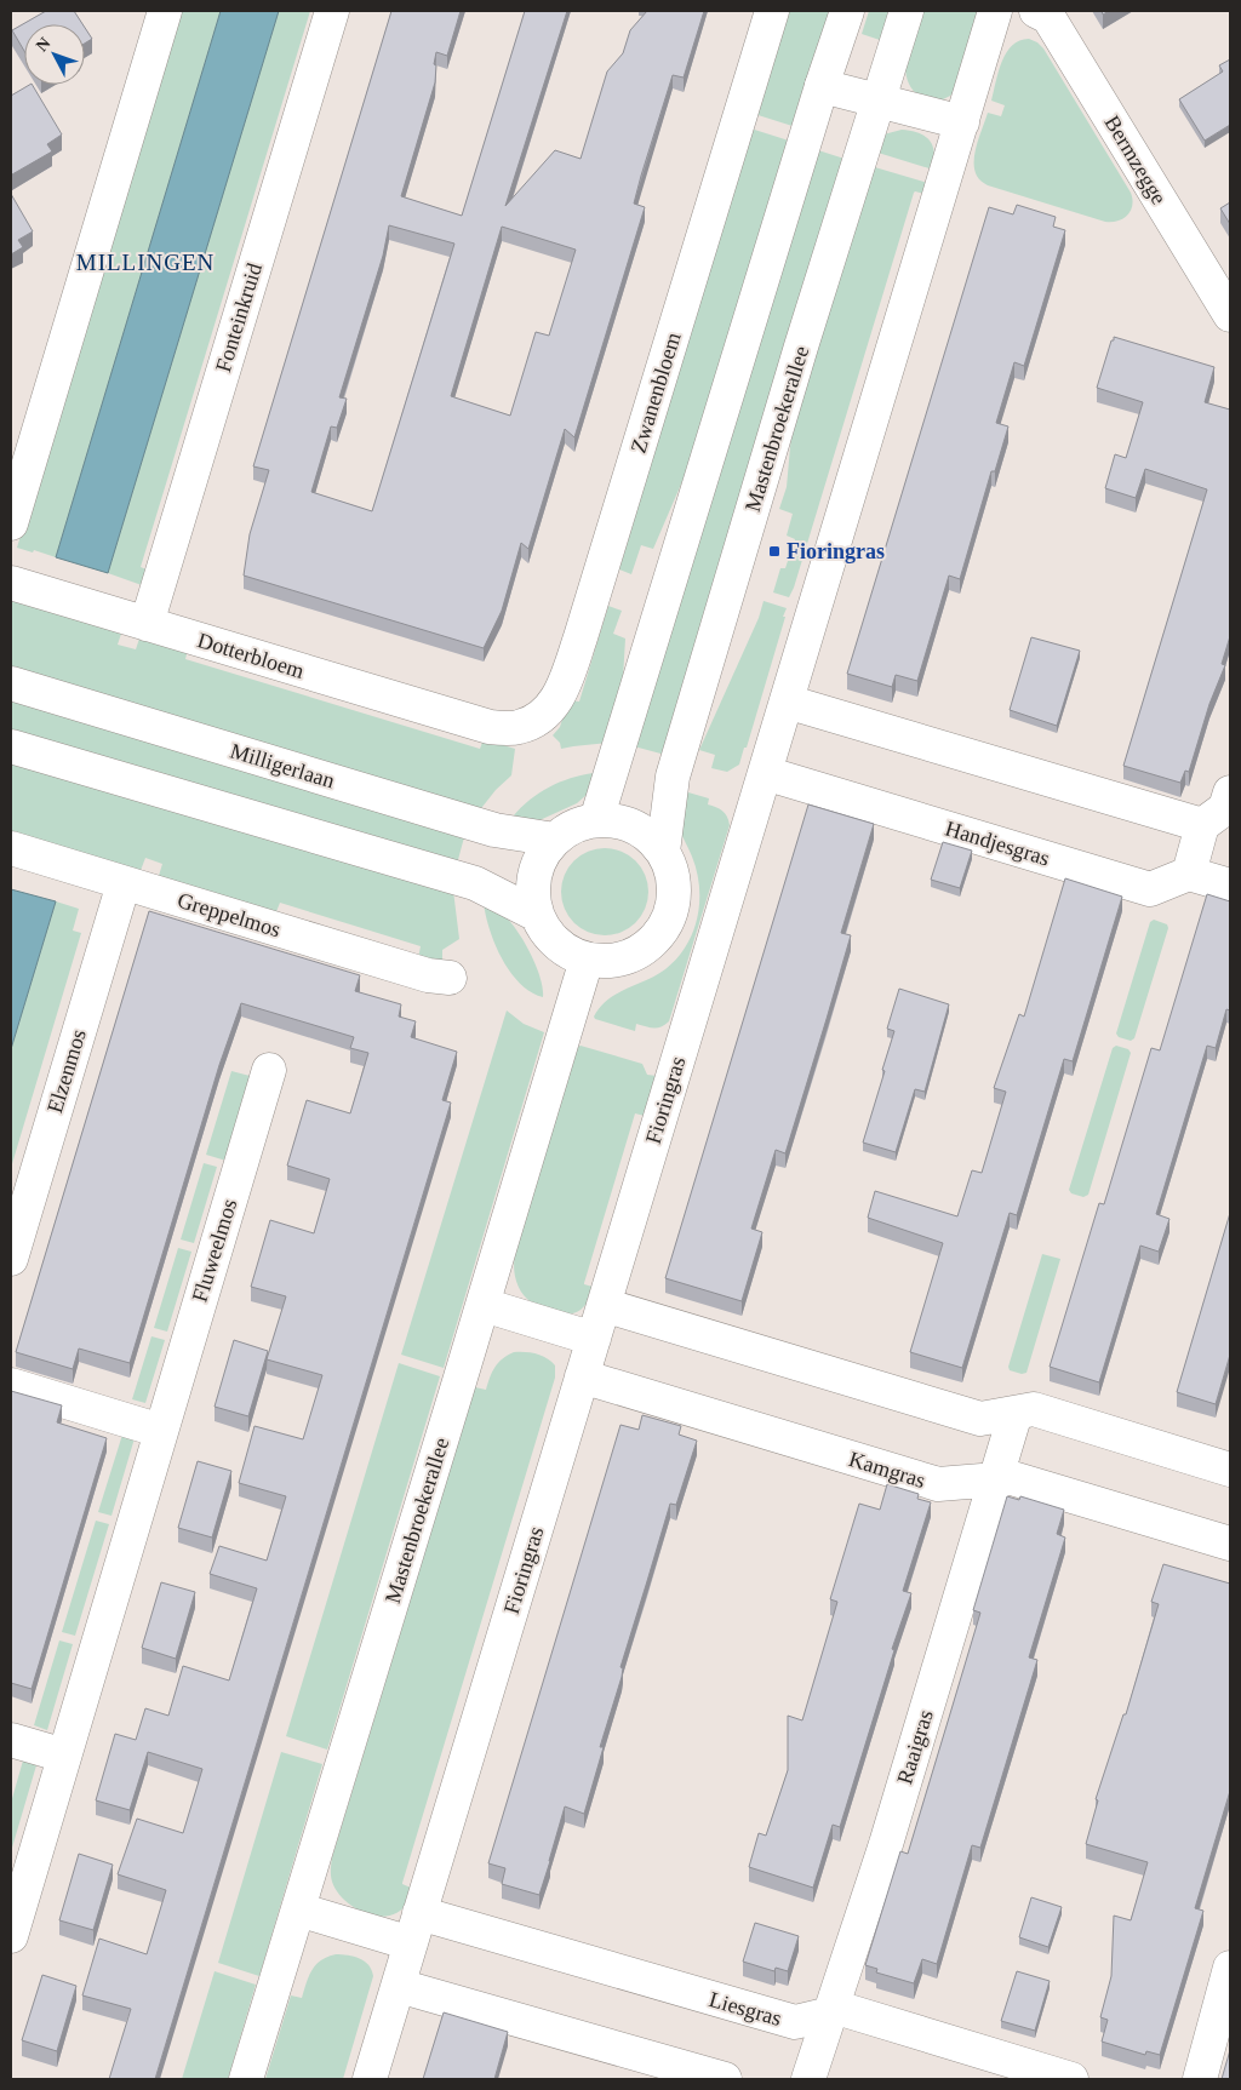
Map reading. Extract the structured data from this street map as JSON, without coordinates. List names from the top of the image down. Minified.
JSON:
{"streets":{"street":["Bermzegge","Fonteinkruid","Zwanenbloem","Mastenbroekerallee","Dotterbloem","Milligerlaan","Handjesgras","Greppelmos","Elzenmos","Fioringras","Fluweelmos","Kamgras","Raaigras","Liesgras"]},"crossings":[["Fonteinkruid","Dotterbloem"],["Zwanenbloem","Dotterbloem"],["Mastenbroekerallee","Milligerlaan"],["Mastenbroekerallee","Liesgras"],["Handjesgras","Fioringras"],["Greppelmos","Elzenmos"],["Fioringras","Kamgras"],["Fioringras","Liesgras"],["Kamgras","Raaigras"],["Raaigras","Liesgras"]],"districts":["MILLINGEN"],"places":{"transit":["Fioringras"]},"north":"top left"}
